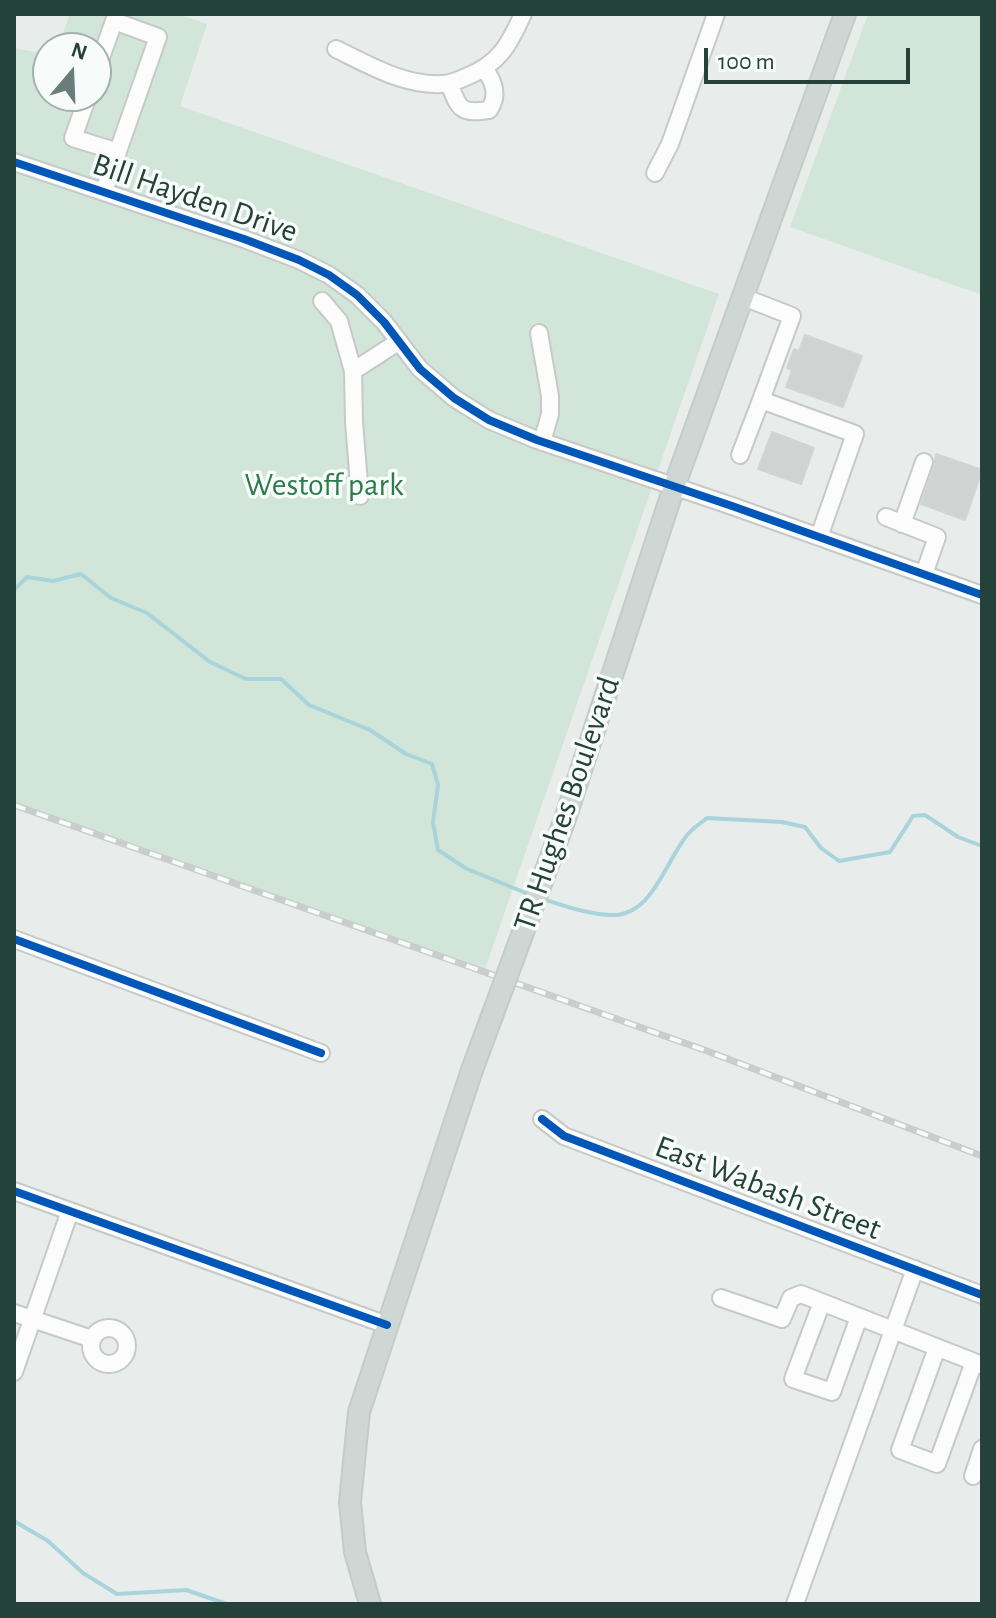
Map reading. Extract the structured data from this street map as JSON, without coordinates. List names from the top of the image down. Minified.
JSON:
{"streets":{"main road":["TR Hughes Boulevard"],"street":["Bill Hayden Drive","East Wabash Street"]},"crossings":[["Bill Hayden Drive","TR Hughes Boulevard"]],"parks":["Westoff park"],"scale_bar":"100 m","north":"top"}
